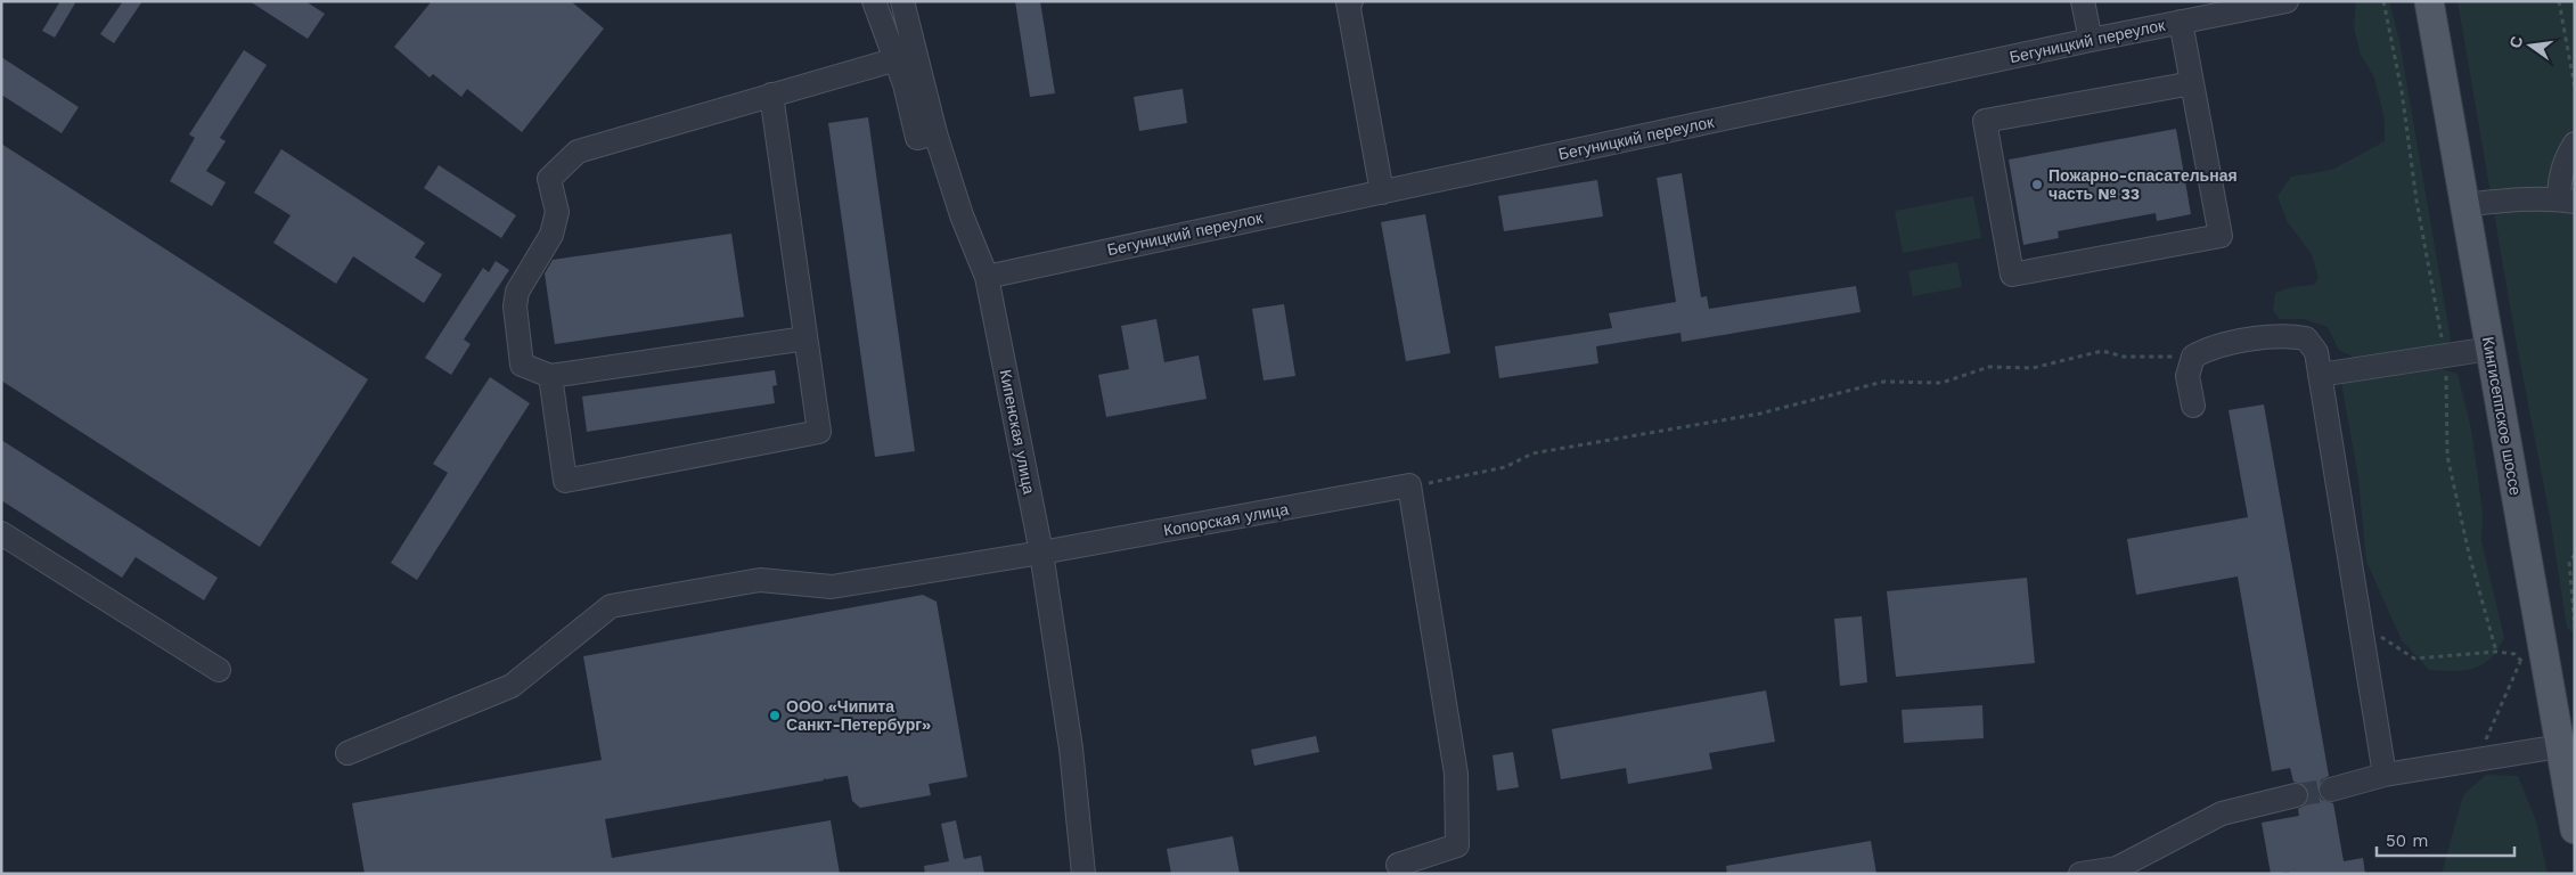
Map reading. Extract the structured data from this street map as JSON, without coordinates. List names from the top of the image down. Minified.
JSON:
{"streets":{"main road":["Кингисеппское шоссе"],"street":["Бегуницкий переулок","Кипенская улица","Копорская улица"]},"crossings":[["Бегуницкий переулок","Кипенская улица"],["Кипенская улица","Копорская улица"]],"places":["Пожарно-спасательная часть № 33","ООО «Чипита Санкт-Петербург»"],"scale_bar":"50 m","north":"left"}
